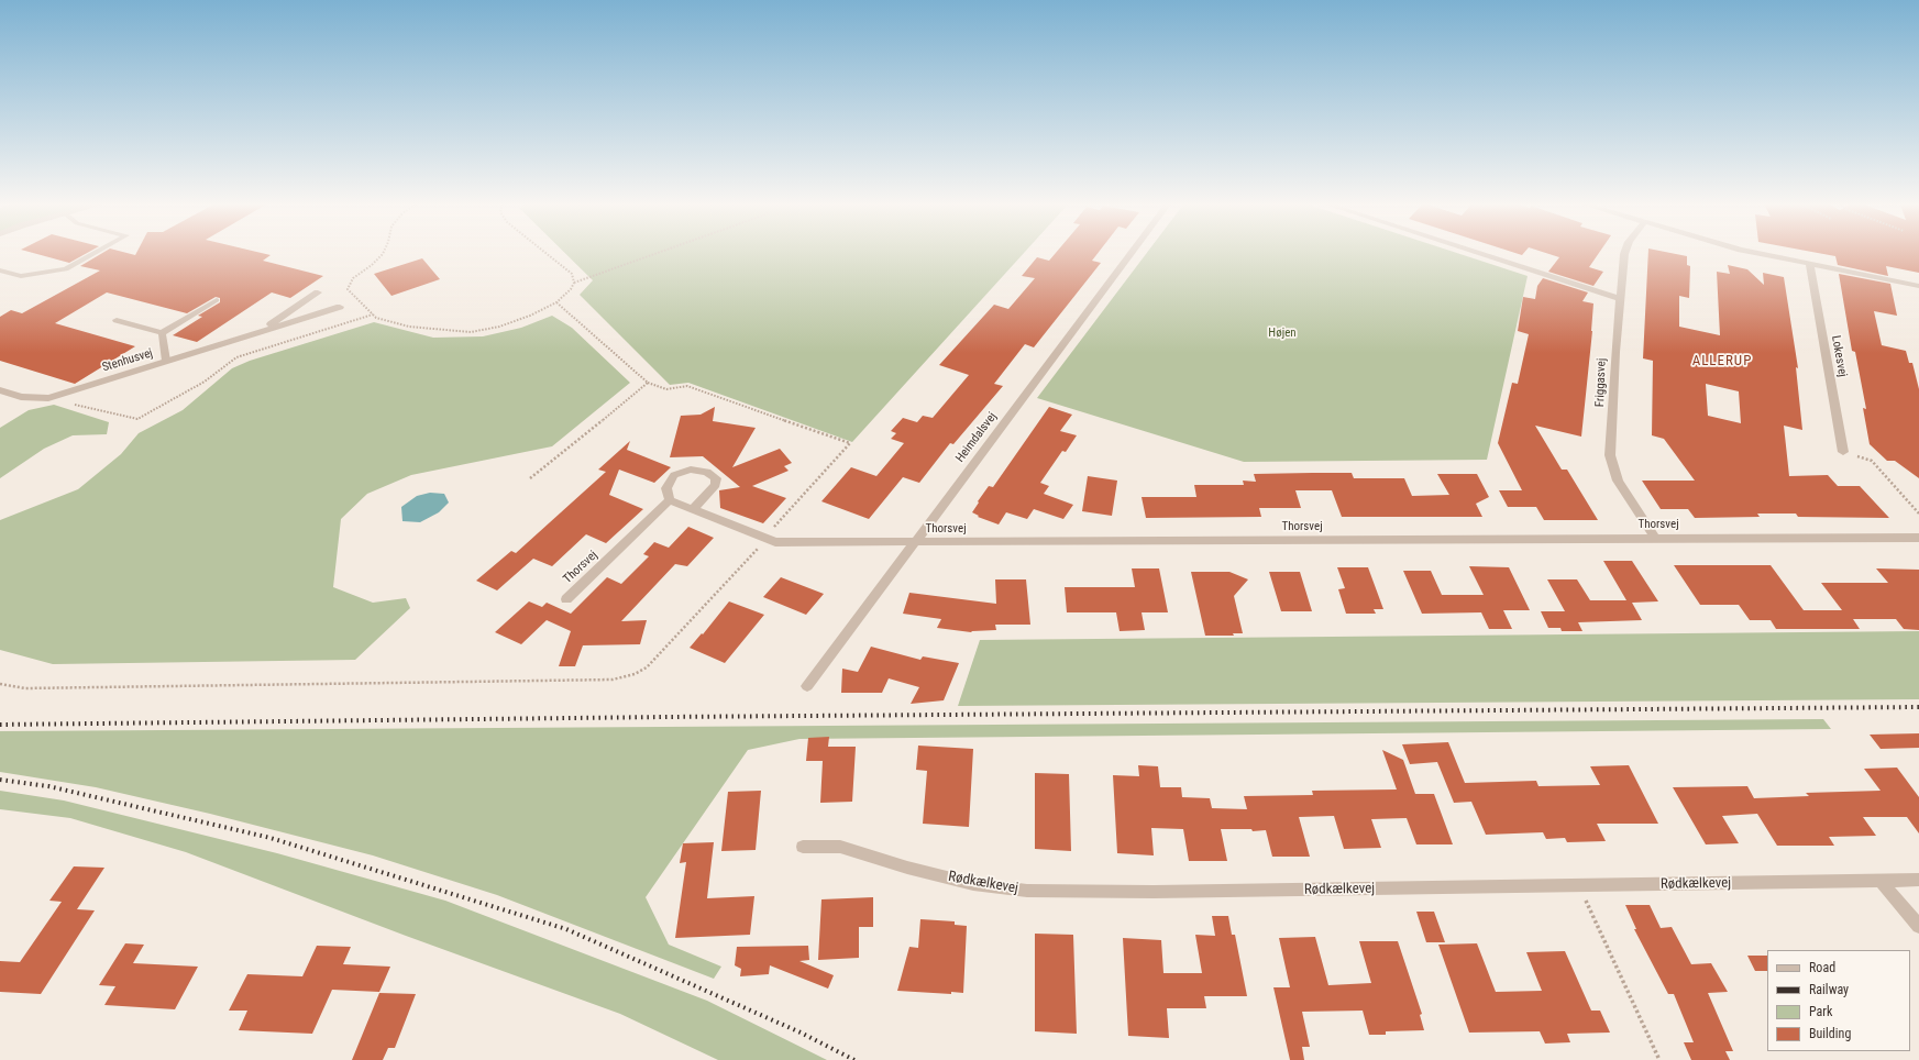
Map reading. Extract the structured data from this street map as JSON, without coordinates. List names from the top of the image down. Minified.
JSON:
{"streets":{"street":["Lokesvej","Stenhusvej","Friggasvej","Heimdalsvej","Thorsvej","Rødkælkevej"]},"crossings":[["Friggasvej","Thorsvej"],["Heimdalsvej","Thorsvej"]],"districts":["ALLERUP"],"parks":["Højen"],"legend":["Road","Railway","Park","Building"]}
